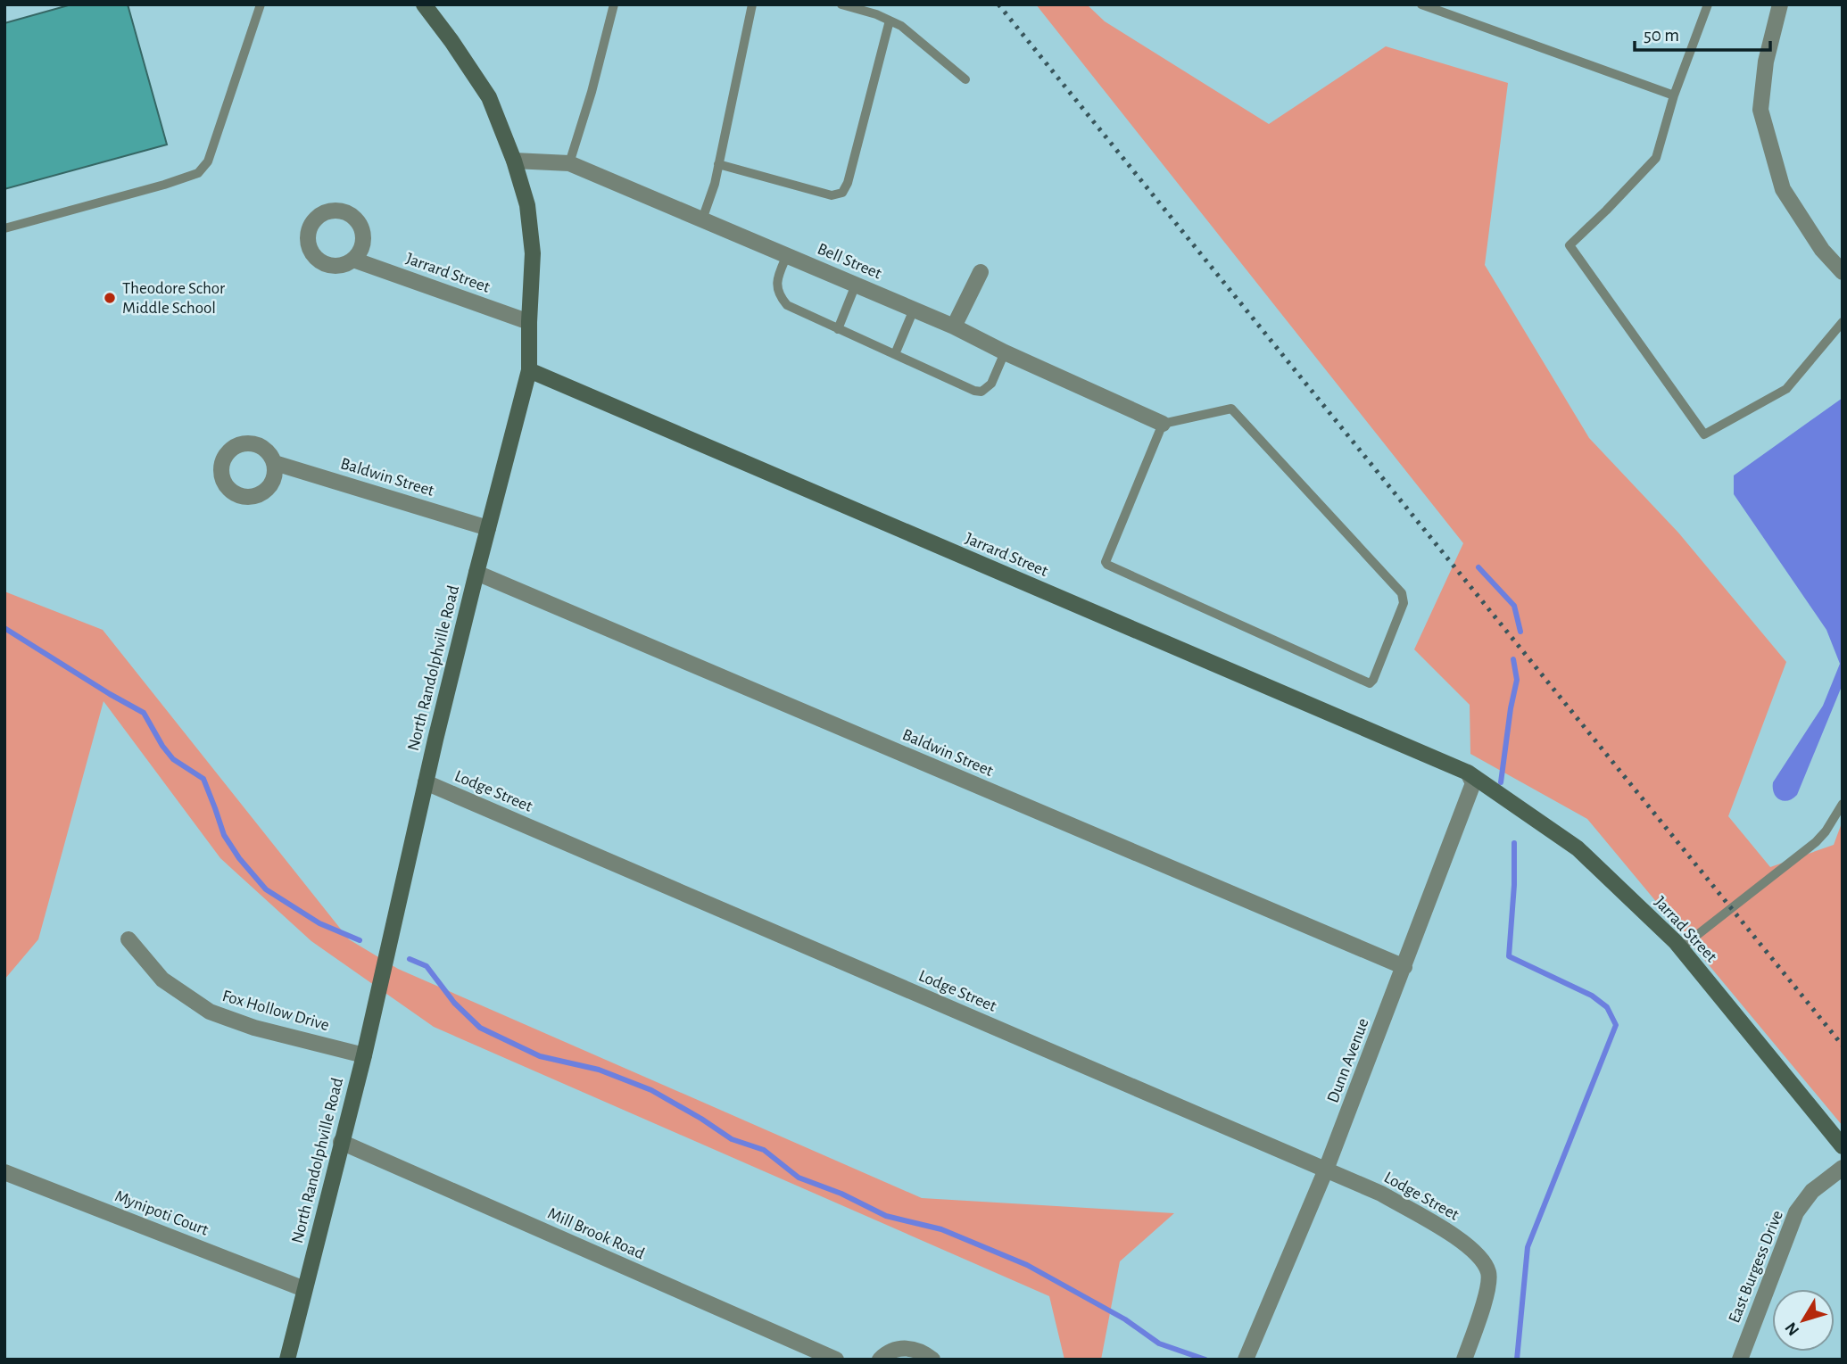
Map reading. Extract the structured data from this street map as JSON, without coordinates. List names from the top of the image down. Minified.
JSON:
{"streets":{"street":["Bell Street","Jarrard Street","Baldwin Street","North Randolphville Road","Lodge Street","Jarrad Street","Fox Hollow Drive","Dunn Avenue","Mynipoti Court","Mill Brook Road","East Burgess Drive"]},"crossings":[["Bell Street","North Randolphville Road"],["Jarrard Street","North Randolphville Road"],["Jarrard Street","Jarrad Street"],["Jarrard Street","Dunn Avenue"],["Baldwin Street","North Randolphville Road"],["Baldwin Street","Dunn Avenue"],["North Randolphville Road","Lodge Street"],["North Randolphville Road","Fox Hollow Drive"],["North Randolphville Road","Mynipoti Court"],["North Randolphville Road","Mill Brook Road"],["Lodge Street","Dunn Avenue"],["Jarrad Street","Dunn Avenue"]],"places":["Theodore Schor Middle School"],"scale_bar":"50 m","north":"bottom left"}
